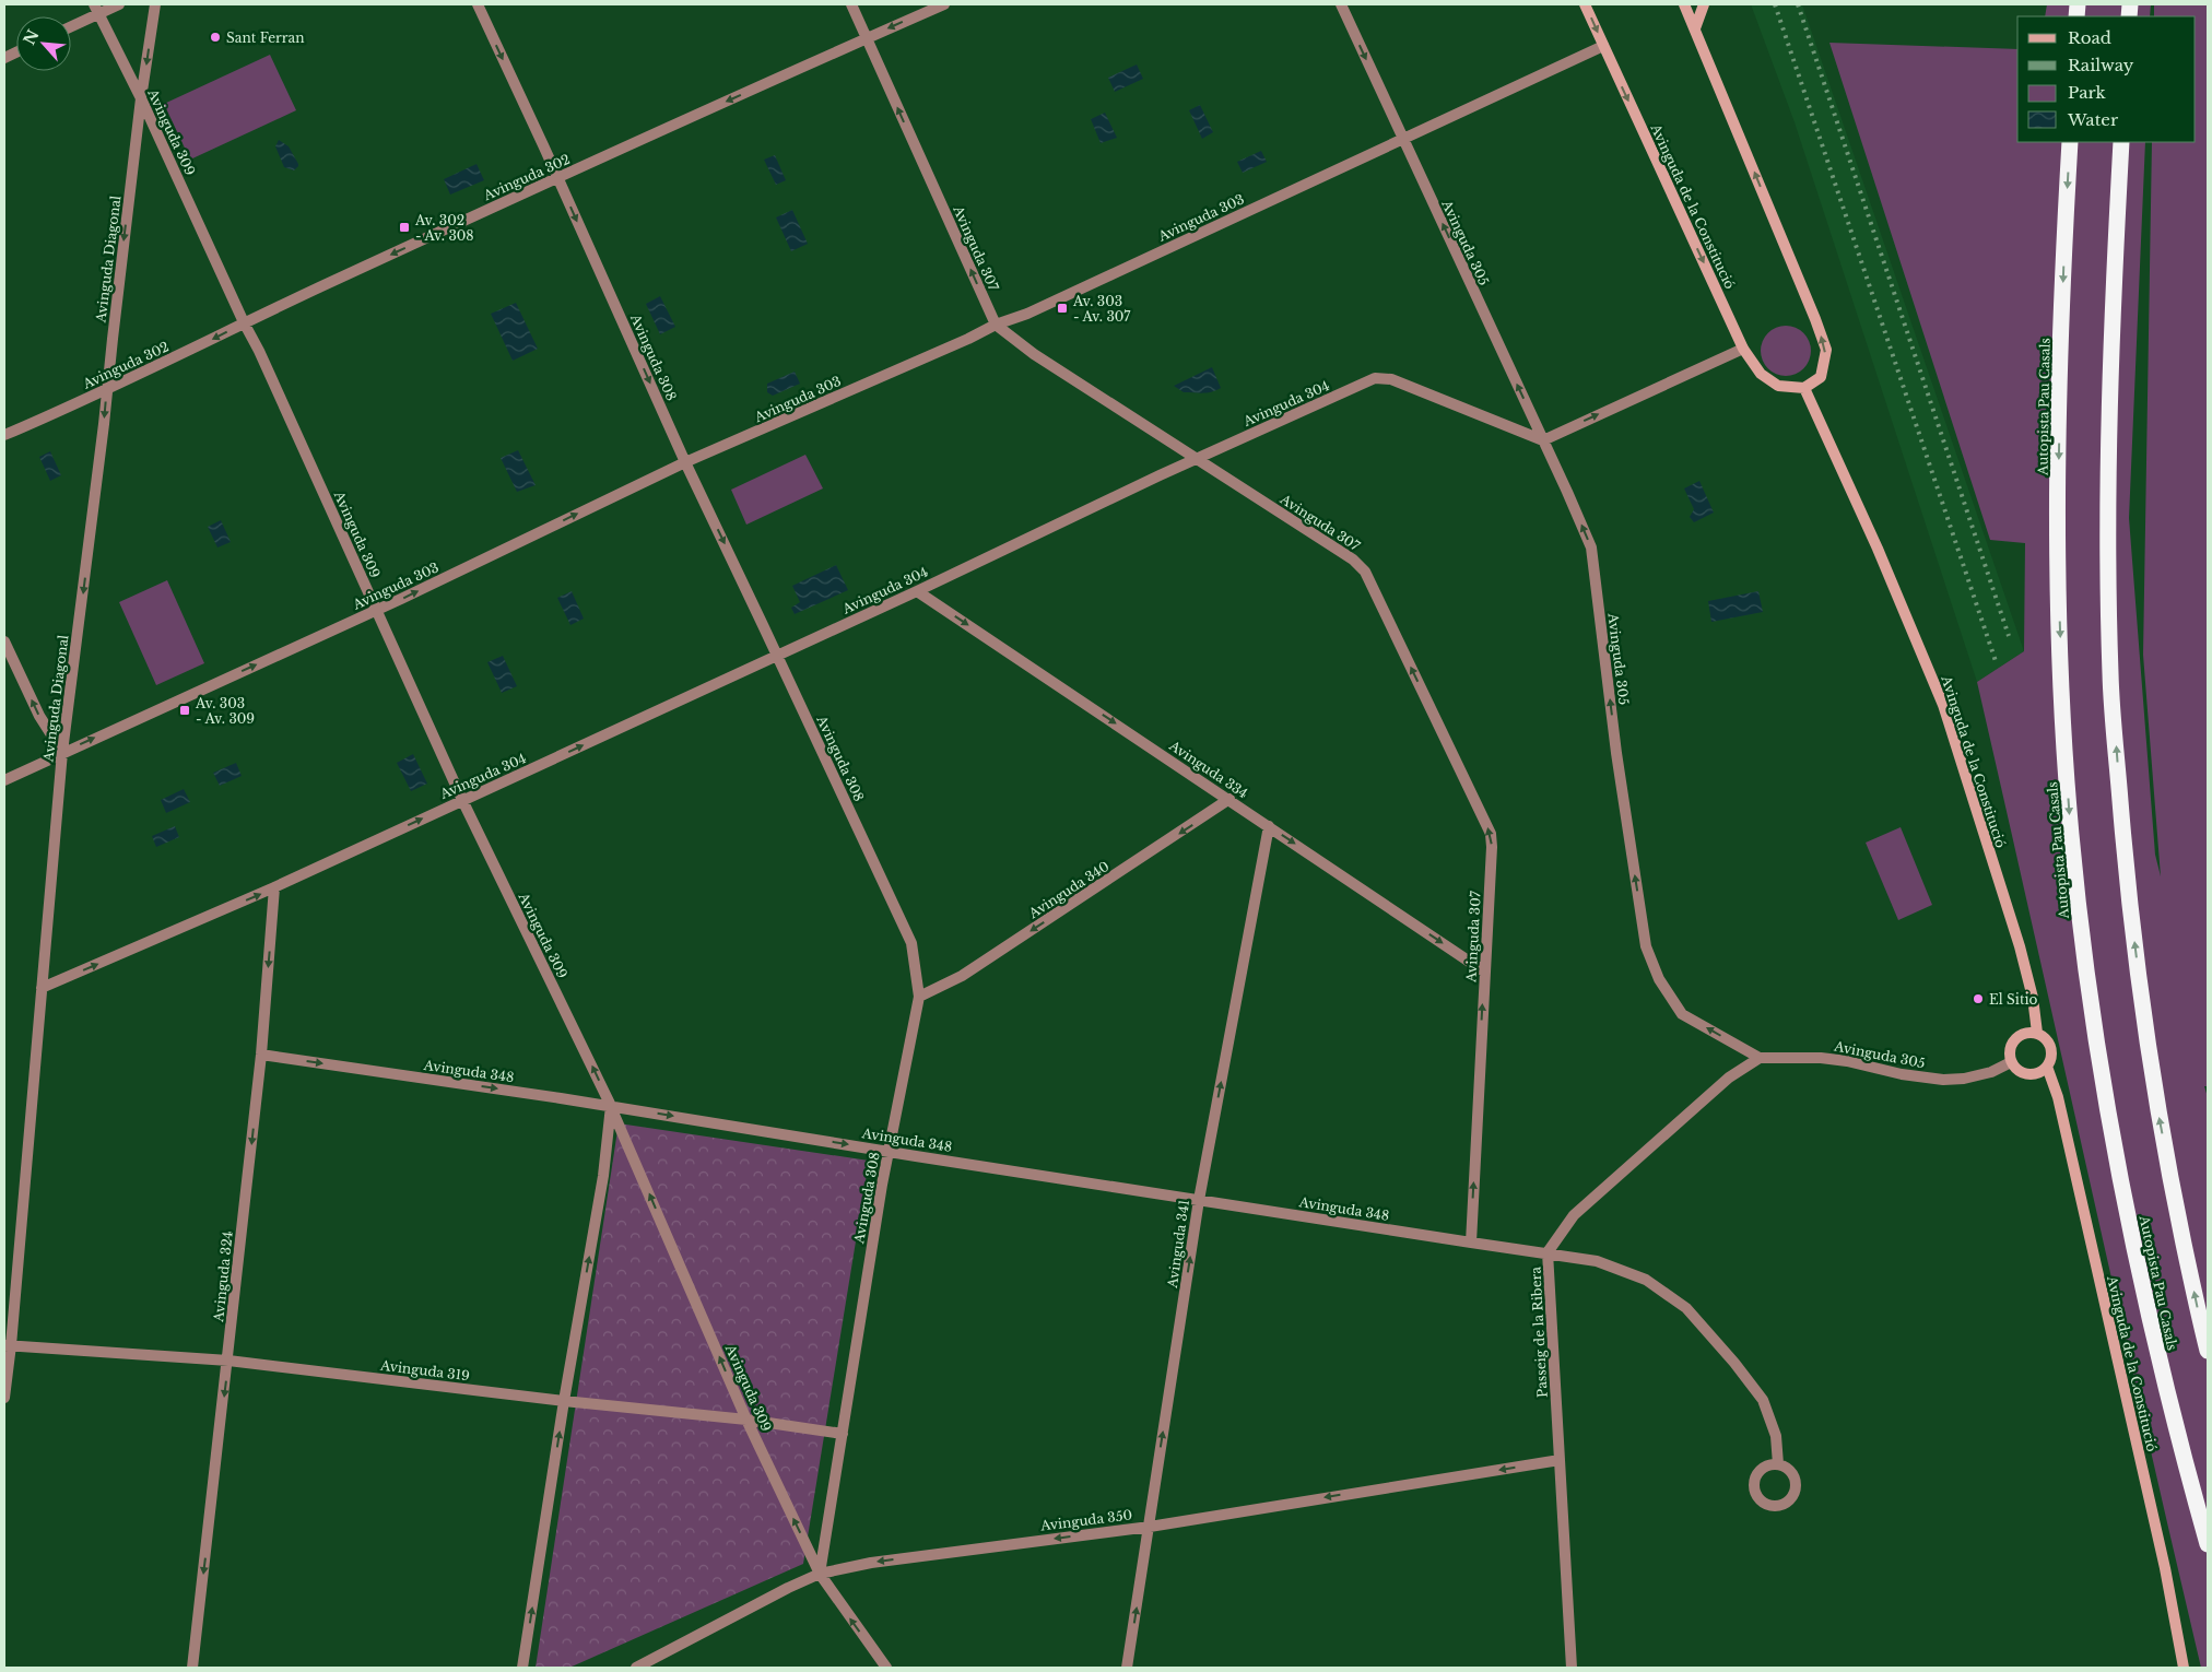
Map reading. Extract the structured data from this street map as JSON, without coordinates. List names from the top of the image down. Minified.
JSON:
{"streets":{"highway":["Autopista Pau Casals"],"street":["Avinguda 309","Avinguda 302","Avinguda de la Constitució","Avinguda 303","Avinguda 305","Avinguda 307","Avinguda Diagonal","Avinguda 308","Avinguda 304","Avinguda 334","Avinguda 340","Avinguda 348","Avinguda 341","Avinguda 324","Passeig de la Ribera","Avinguda 319","Avinguda 350"]},"crossings":[["Avinguda 309","Avinguda 302"],["Avinguda 309","Avinguda 303"],["Avinguda 309","Avinguda Diagonal"],["Avinguda 309","Avinguda 308"],["Avinguda 309","Avinguda 304"],["Avinguda 309","Avinguda 348"],["Avinguda 309","Avinguda 319"],["Avinguda 309","Avinguda 350"],["Avinguda 302","Avinguda 307"],["Avinguda 302","Avinguda Diagonal"],["Avinguda 302","Avinguda 308"],["Avinguda de la Constitució","Avinguda 303"],["Avinguda de la Constitució","Avinguda 305"],["Avinguda 303","Avinguda 305"],["Avinguda 303","Avinguda 307"],["Avinguda 303","Avinguda Diagonal"],["Avinguda 303","Avinguda 308"],["Avinguda 305","Avinguda 304"],["Avinguda 305","Passeig de la Ribera"],["Avinguda 307","Avinguda 304"],["Avinguda 307","Avinguda 334"],["Avinguda 307","Avinguda 348"],["Avinguda Diagonal","Avinguda 304"],["Avinguda Diagonal","Avinguda 319"],["Avinguda 308","Avinguda 304"],["Avinguda 308","Avinguda 340"],["Avinguda 308","Avinguda 348"],["Avinguda 308","Avinguda 319"],["Avinguda 308","Avinguda 350"],["Avinguda 304","Avinguda 334"],["Avinguda 304","Avinguda 324"],["Avinguda 334","Avinguda 340"],["Avinguda 334","Avinguda 341"],["Avinguda 348","Avinguda 341"],["Avinguda 348","Avinguda 324"],["Avinguda 348","Passeig de la Ribera"],["Avinguda 341","Avinguda 350"],["Avinguda 324","Avinguda 319"],["Passeig de la Ribera","Avinguda 350"]],"one_way":["Avinguda 309","Avinguda 302","Avinguda 303","Avinguda 307","Avinguda Diagonal","Avinguda 308","Avinguda 304","Avinguda 334","Avinguda 340","Avinguda 348","Avinguda 341","Avinguda 324","Avinguda 350"],"places":{"other":["Sant Ferran","El Sitio"],"transit":["Av. 302 - Av. 308","Av. 303 - Av. 307","Av. 303 - Av. 309"]},"legend":["Road","Railway","Park","Water"],"north":"top left"}
